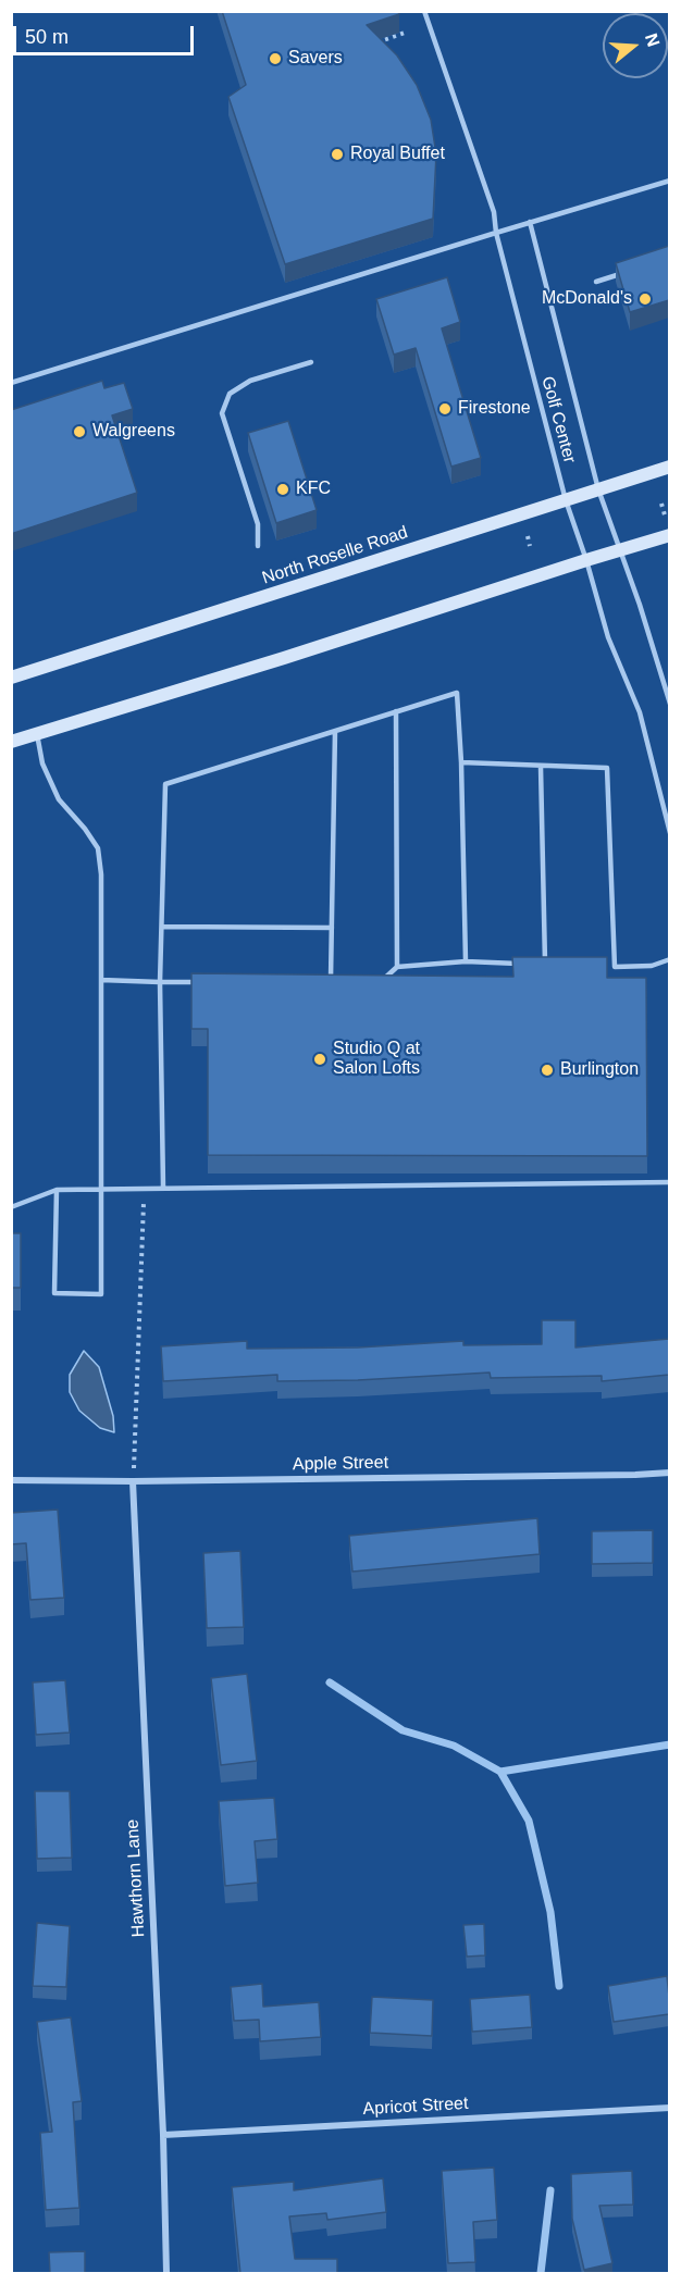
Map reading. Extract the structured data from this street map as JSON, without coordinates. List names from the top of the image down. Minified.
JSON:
{"streets":{"main road":["North Roselle Road"],"street":["Apple Street","Hawthorn Lane","Apricot Street"],"lane":["Golf Center"]},"crossings":[["Golf Center","North Roselle Road"],["Apple Street","Hawthorn Lane"],["Hawthorn Lane","Apricot Street"]],"places":["Savers","Royal Buffet","McDonald's","Firestone","Walgreens","KFC","Studio Q at Salon Lofts","Burlington"],"scale_bar":"50 m","north":"right"}
